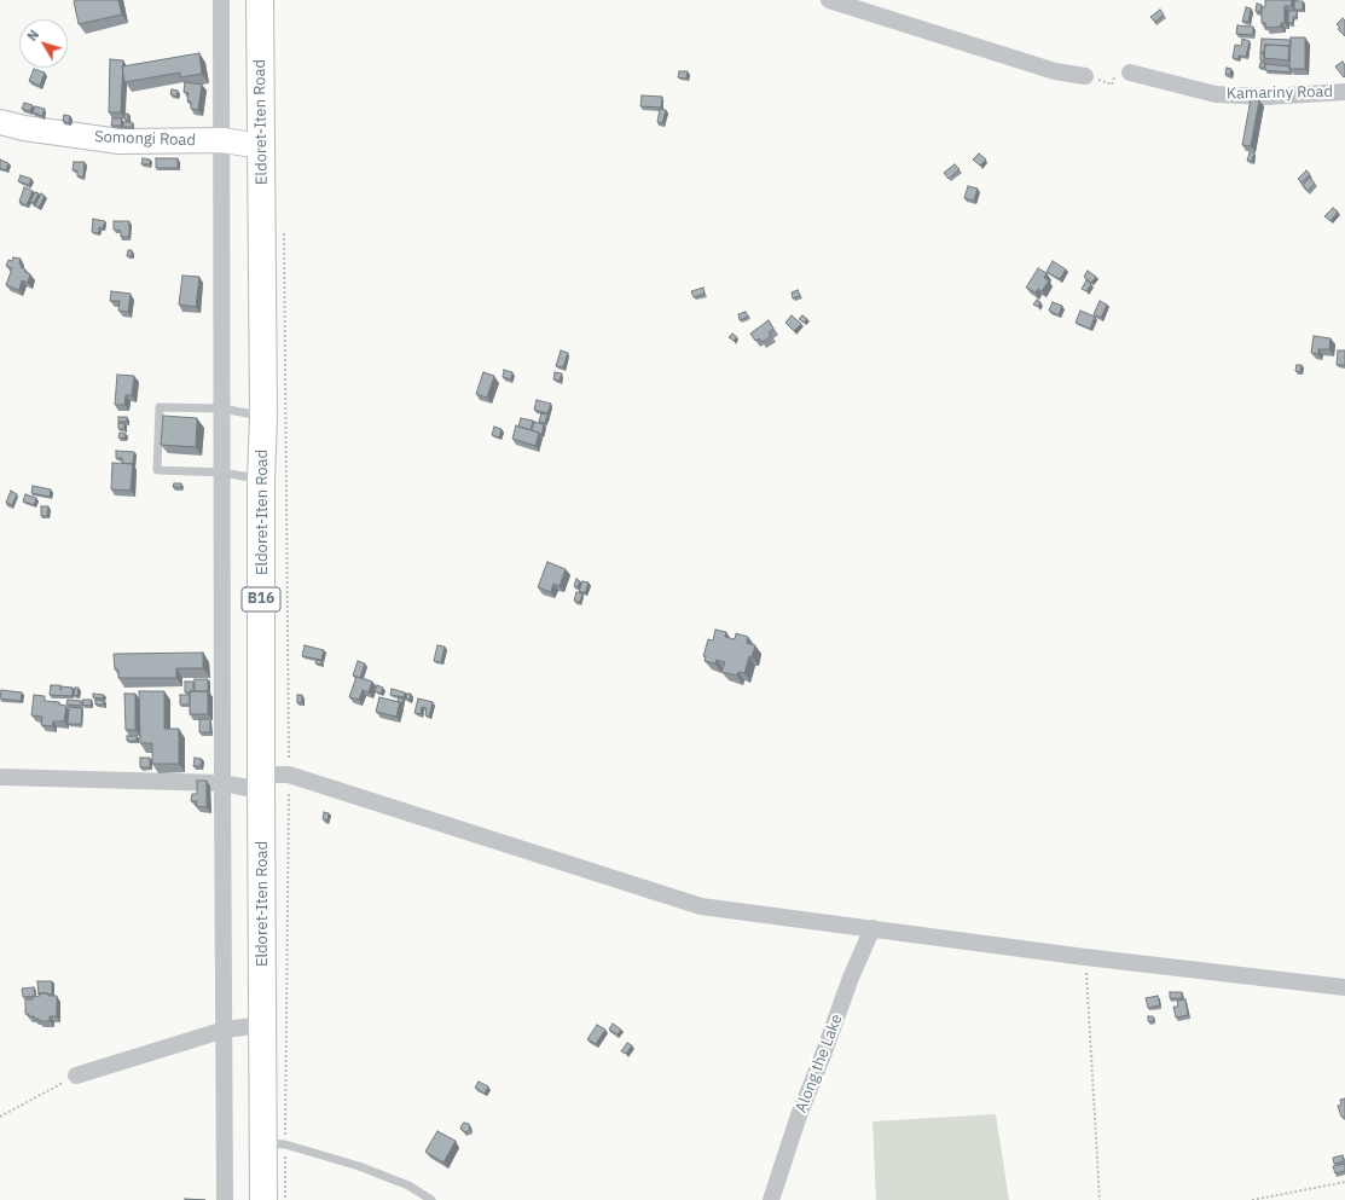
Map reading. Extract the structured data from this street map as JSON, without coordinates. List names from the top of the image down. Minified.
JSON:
{"streets":{"main road":["Eldoret-Iten Road","B16"],"street":["Kamariny Road","Somongi Road","Along the Lake"]},"crossings":[["Eldoret-Iten Road","Somongi Road"]],"north":"top left"}
